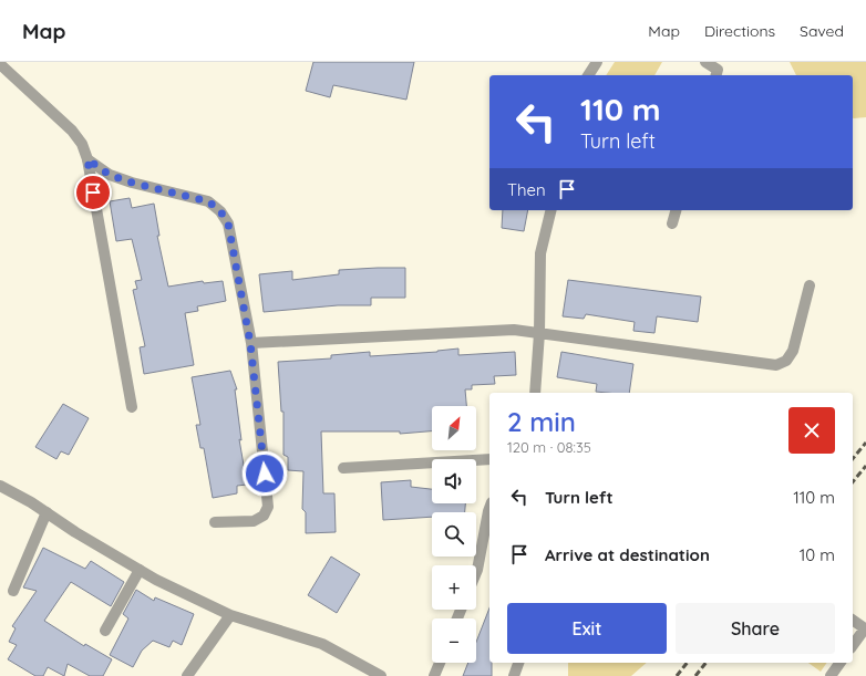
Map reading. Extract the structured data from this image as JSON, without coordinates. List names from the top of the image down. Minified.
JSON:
{"north":"top right","page":{"header":"Map","nav":["Map","Directions","Saved"],"turn":["110 m","Turn left"],"then":"Then","heading":["2 min","120 m · 08:35"],"map_buttons":["+","−"],"list":[{"name":"Turn left","value":"110 m"},{"name":"Arrive at destination","value":"10 m"}],"buttons":["Exit","Share"]}}
